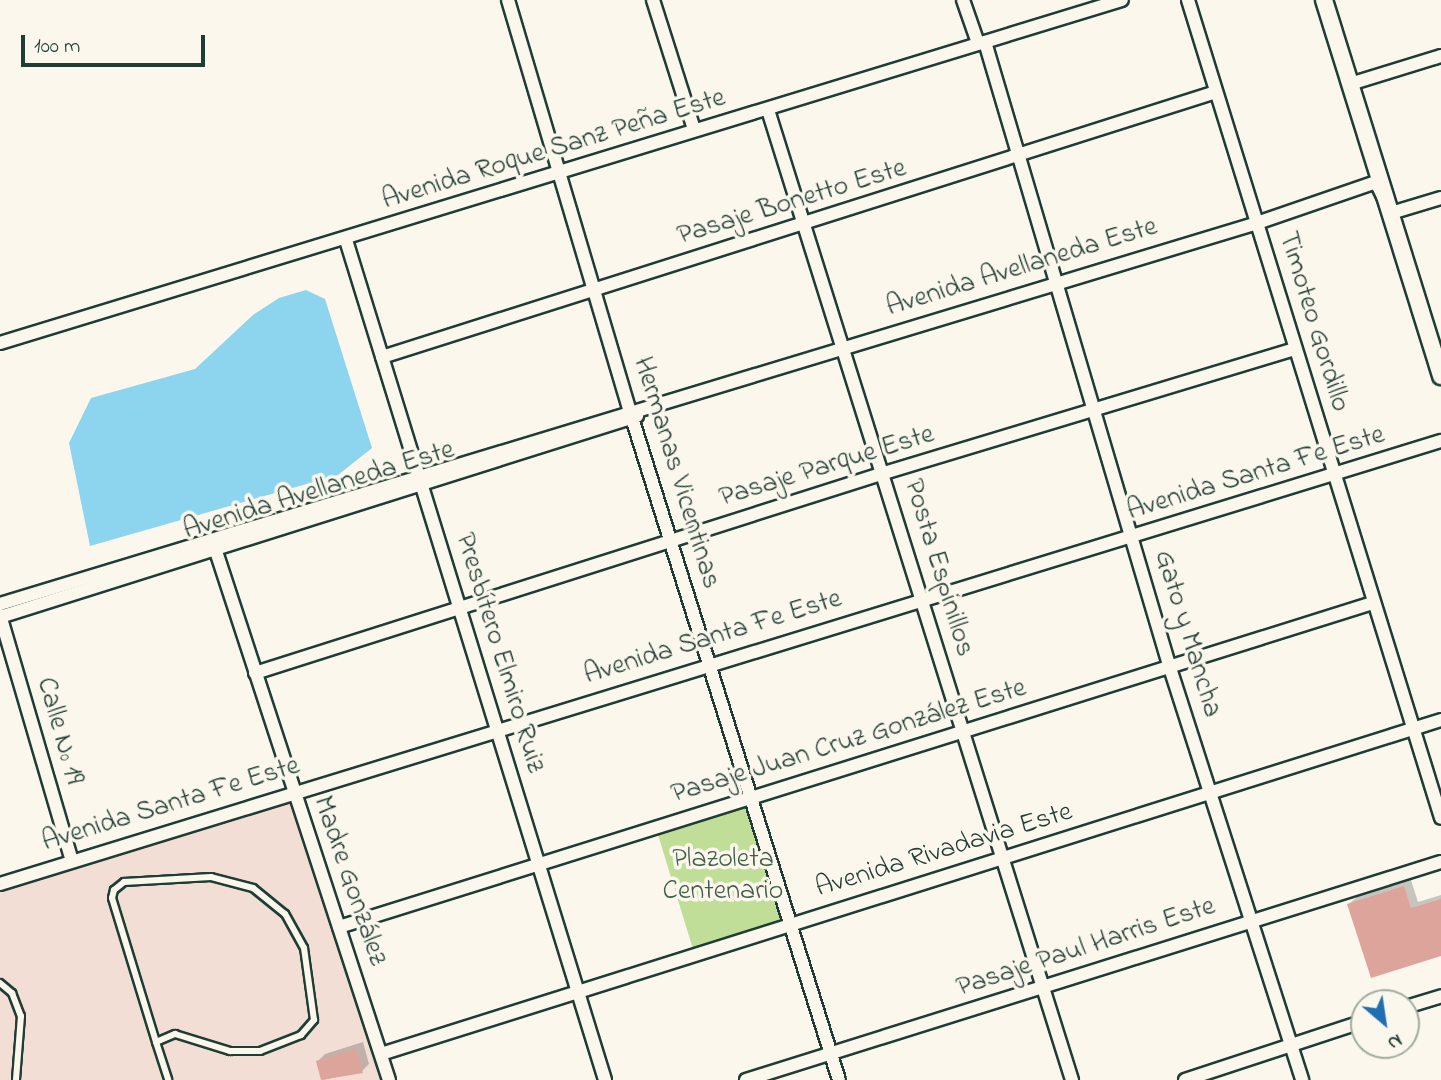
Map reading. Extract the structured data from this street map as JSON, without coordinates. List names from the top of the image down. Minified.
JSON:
{"streets":{"street":["Avenida Roque Sanz Peña Este","Pasaje Bonetto Este","Avenida Avellaneda Este","Timoteo Gordillo","Pasaje Parque Este","Hermanas Vicentinas","Avenida Santa Fe Este","Posta Espinillos","Gato y Mancha","Presbítero Elmiro Ruiz","Calle Nº 19","Pasaje Juan Cruz González Este","Avenida Rivadavia Este","Madre González","Pasaje Paul Harris Este"]},"crossings":[["Avenida Roque Sanz Peña Este","Hermanas Vicentinas"],["Avenida Roque Sanz Peña Este","Posta Espinillos"],["Avenida Roque Sanz Peña Este","Gato y Mancha"],["Avenida Roque Sanz Peña Este","Presbítero Elmiro Ruiz"],["Pasaje Bonetto Este","Timoteo Gordillo"],["Pasaje Bonetto Este","Hermanas Vicentinas"],["Pasaje Bonetto Este","Posta Espinillos"],["Pasaje Bonetto Este","Gato y Mancha"],["Pasaje Bonetto Este","Presbítero Elmiro Ruiz"],["Avenida Avellaneda Este","Timoteo Gordillo"],["Avenida Avellaneda Este","Hermanas Vicentinas"],["Avenida Avellaneda Este","Posta Espinillos"],["Avenida Avellaneda Este","Gato y Mancha"],["Avenida Avellaneda Este","Presbítero Elmiro Ruiz"],["Avenida Avellaneda Este","Calle Nº 19"],["Avenida Avellaneda Este","Madre González"],["Timoteo Gordillo","Pasaje Parque Este"],["Timoteo Gordillo","Avenida Santa Fe Este"],["Timoteo Gordillo","Pasaje Juan Cruz González Este"],["Timoteo Gordillo","Avenida Rivadavia Este"],["Pasaje Parque Este","Hermanas Vicentinas"],["Pasaje Parque Este","Posta Espinillos"],["Pasaje Parque Este","Gato y Mancha"],["Pasaje Parque Este","Presbítero Elmiro Ruiz"],["Pasaje Parque Este","Madre González"],["Hermanas Vicentinas","Avenida Santa Fe Este"],["Hermanas Vicentinas","Pasaje Juan Cruz González Este"],["Hermanas Vicentinas","Avenida Rivadavia Este"],["Hermanas Vicentinas","Pasaje Paul Harris Este"],["Avenida Santa Fe Este","Posta Espinillos"],["Avenida Santa Fe Este","Gato y Mancha"],["Avenida Santa Fe Este","Presbítero Elmiro Ruiz"],["Avenida Santa Fe Este","Calle Nº 19"],["Avenida Santa Fe Este","Madre González"],["Posta Espinillos","Pasaje Juan Cruz González Este"],["Posta Espinillos","Avenida Rivadavia Este"],["Posta Espinillos","Pasaje Paul Harris Este"],["Gato y Mancha","Pasaje Juan Cruz González Este"],["Gato y Mancha","Avenida Rivadavia Este"],["Gato y Mancha","Pasaje Paul Harris Este"],["Presbítero Elmiro Ruiz","Pasaje Juan Cruz González Este"],["Presbítero Elmiro Ruiz","Avenida Rivadavia Este"],["Pasaje Juan Cruz González Este","Madre González"],["Avenida Rivadavia Este","Madre González"]],"parks":["Plazoleta Centenario"],"scale_bar":"100 m","north":"bottom right"}
